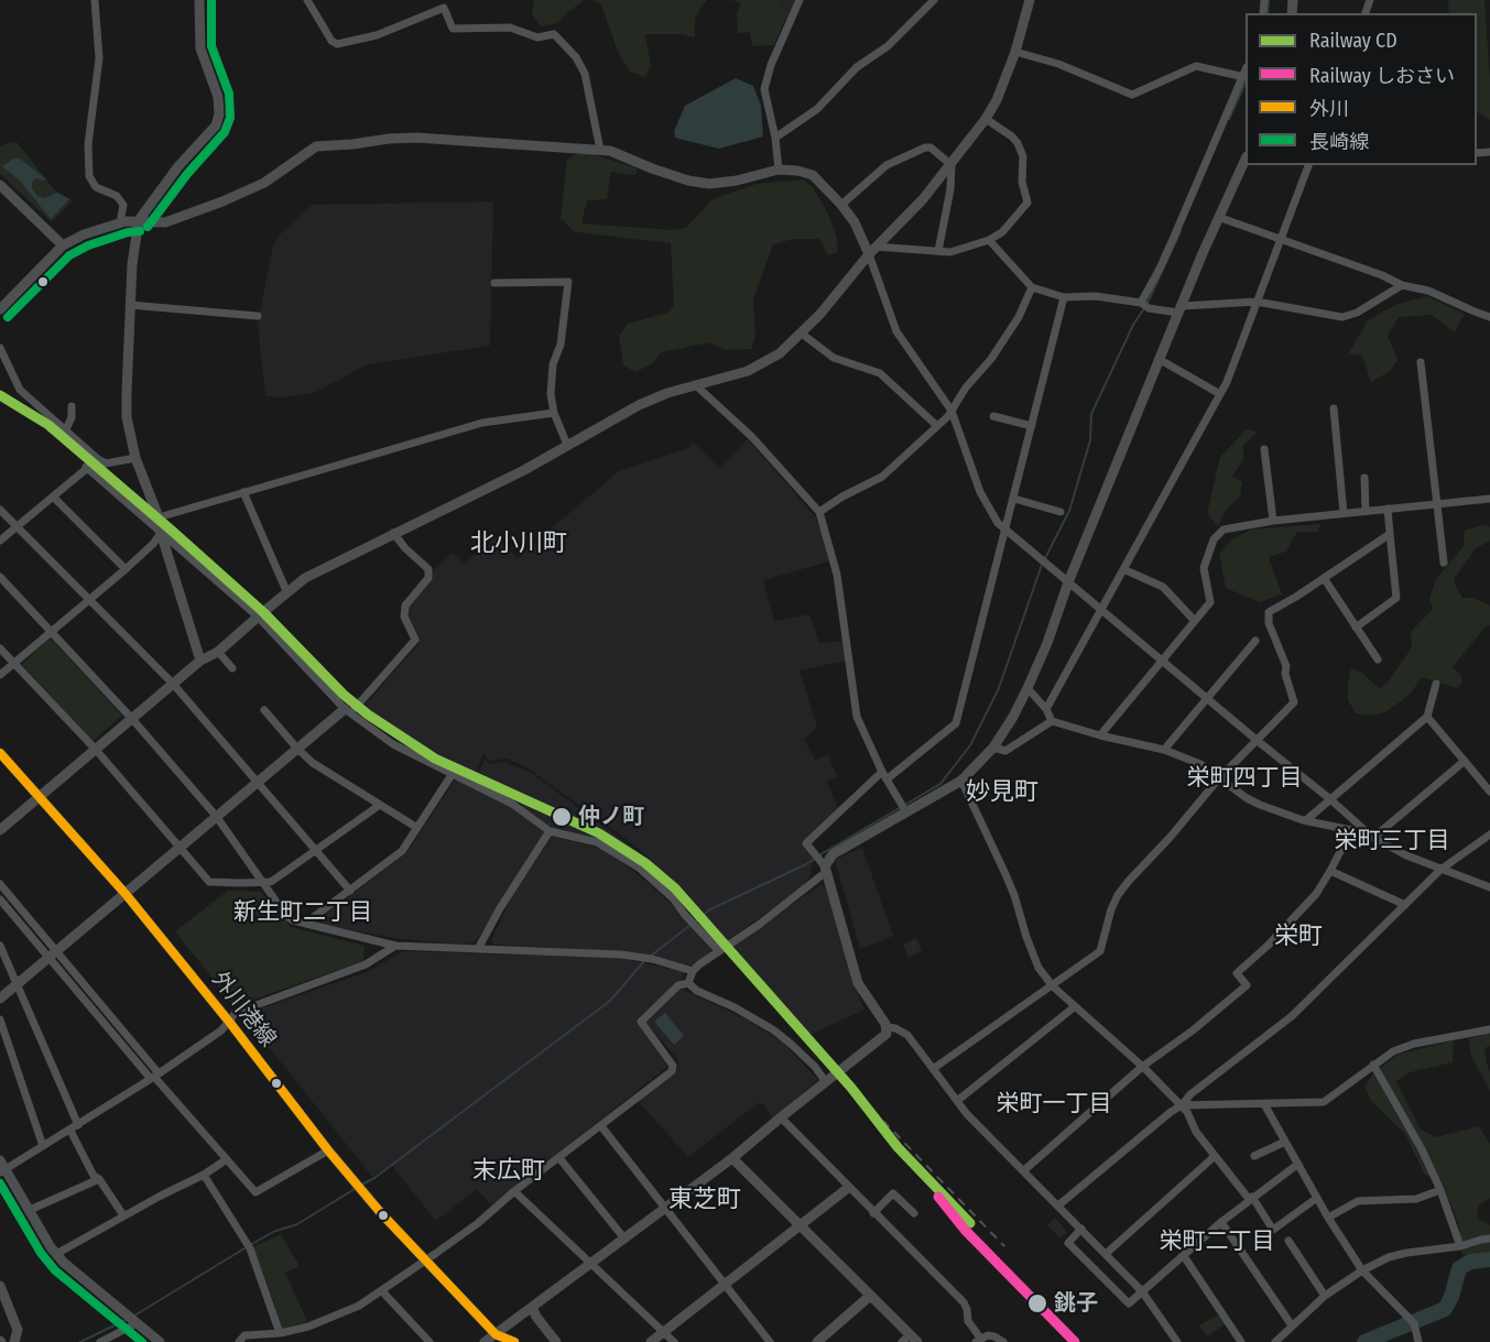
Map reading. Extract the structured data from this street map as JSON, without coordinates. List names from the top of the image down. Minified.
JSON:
{"streets":{"street":["外川港線"]},"districts":["北小川町","栄町四丁目","妙見町","栄町三丁目","新生町二丁目","栄町","栄町一丁目","末広町","東芝町","栄町二丁目"],"places":["仲ノ町","銚子"],"lines":["transit line 長崎線","rail line CD","transit line 外川","rail line しおさい"],"legend":["Railway CD","Railway しおさい","外川","長崎線"]}
